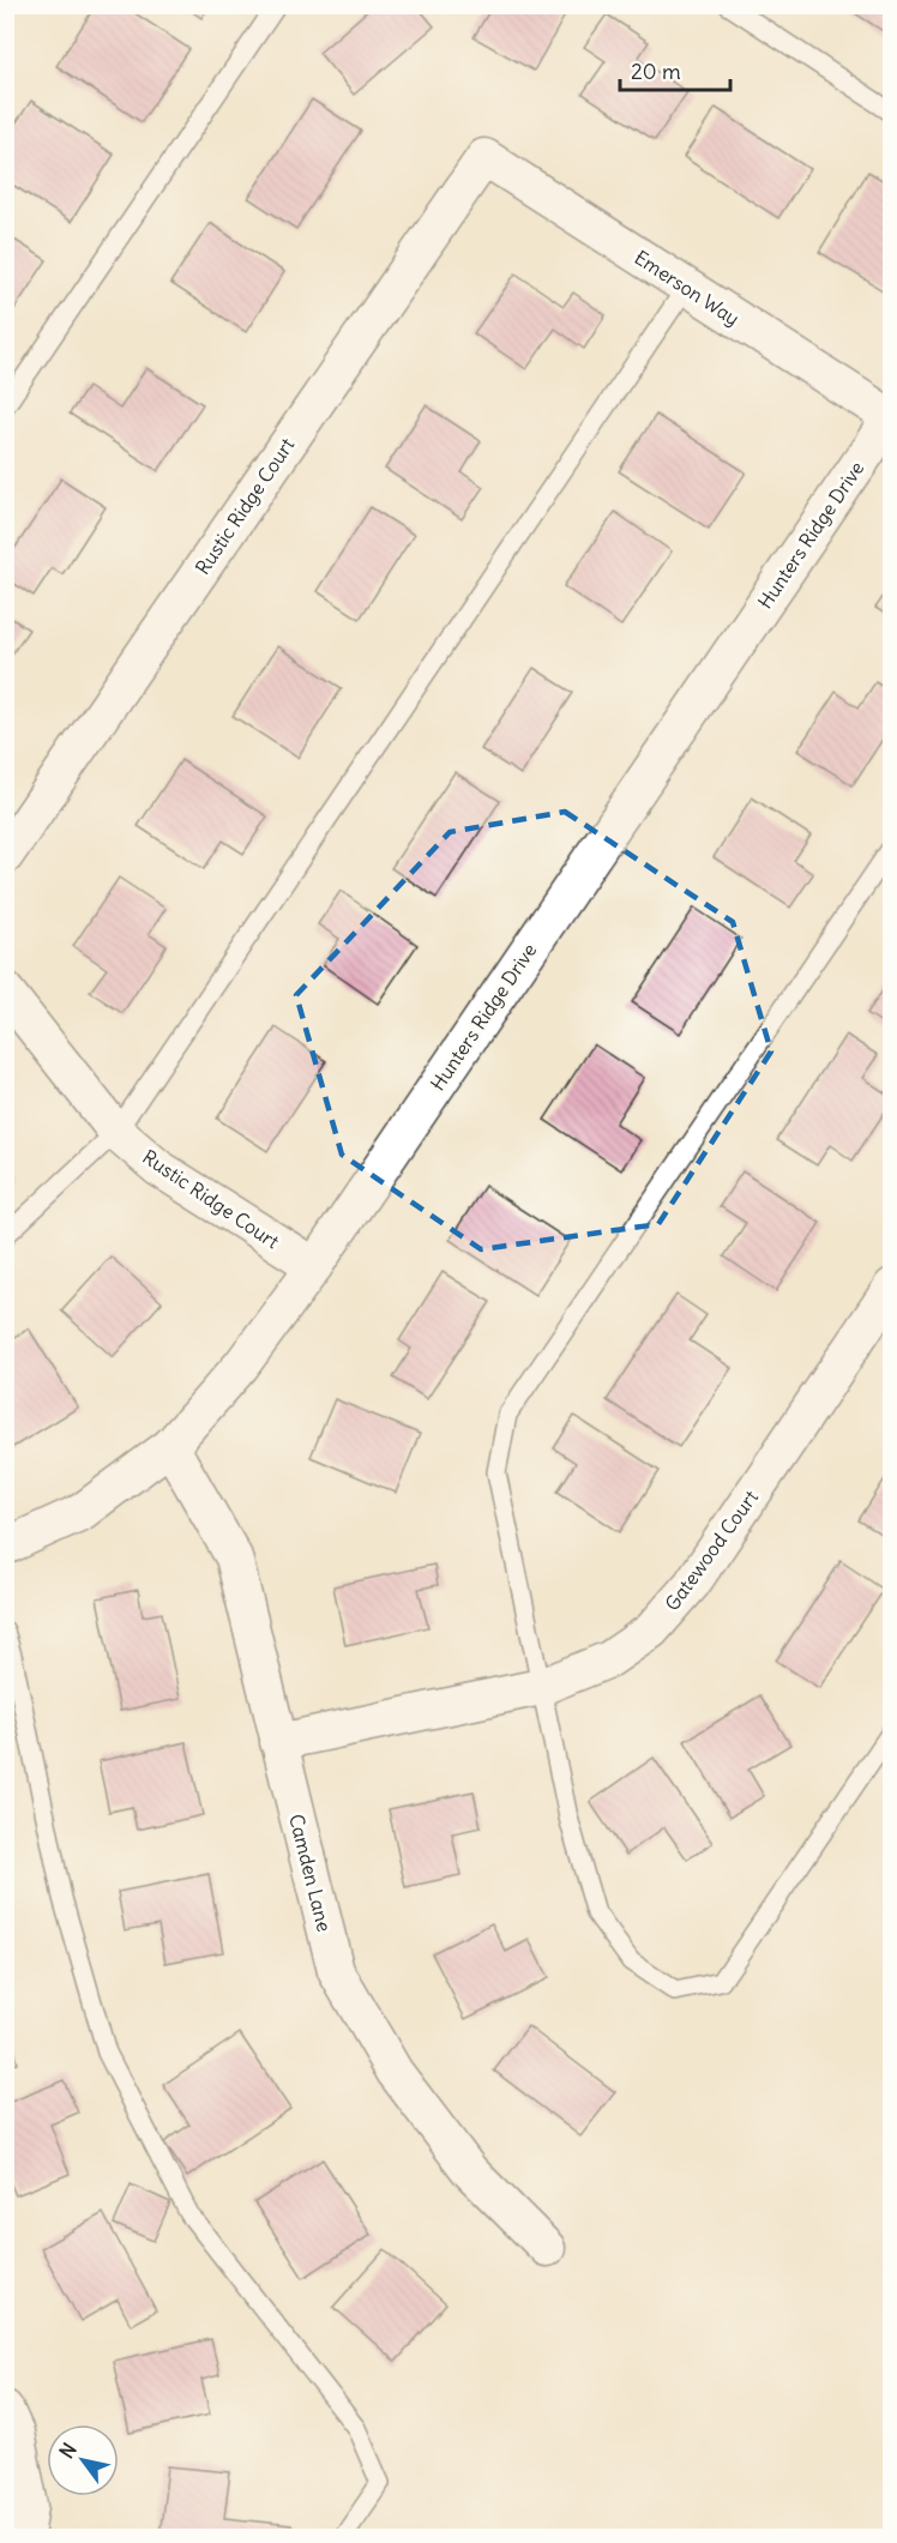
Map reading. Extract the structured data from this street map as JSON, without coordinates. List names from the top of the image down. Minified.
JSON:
{"streets":{"street":["Emerson Way","Rustic Ridge Court","Hunters Ridge Drive","Gatewood Court","Camden Lane"]},"crossings":[["Emerson Way","Rustic Ridge Court"],["Emerson Way","Hunters Ridge Drive"],["Rustic Ridge Court","Hunters Ridge Drive"],["Hunters Ridge Drive","Camden Lane"],["Gatewood Court","Camden Lane"]],"scale_bar":"20 m","north":"top left"}
